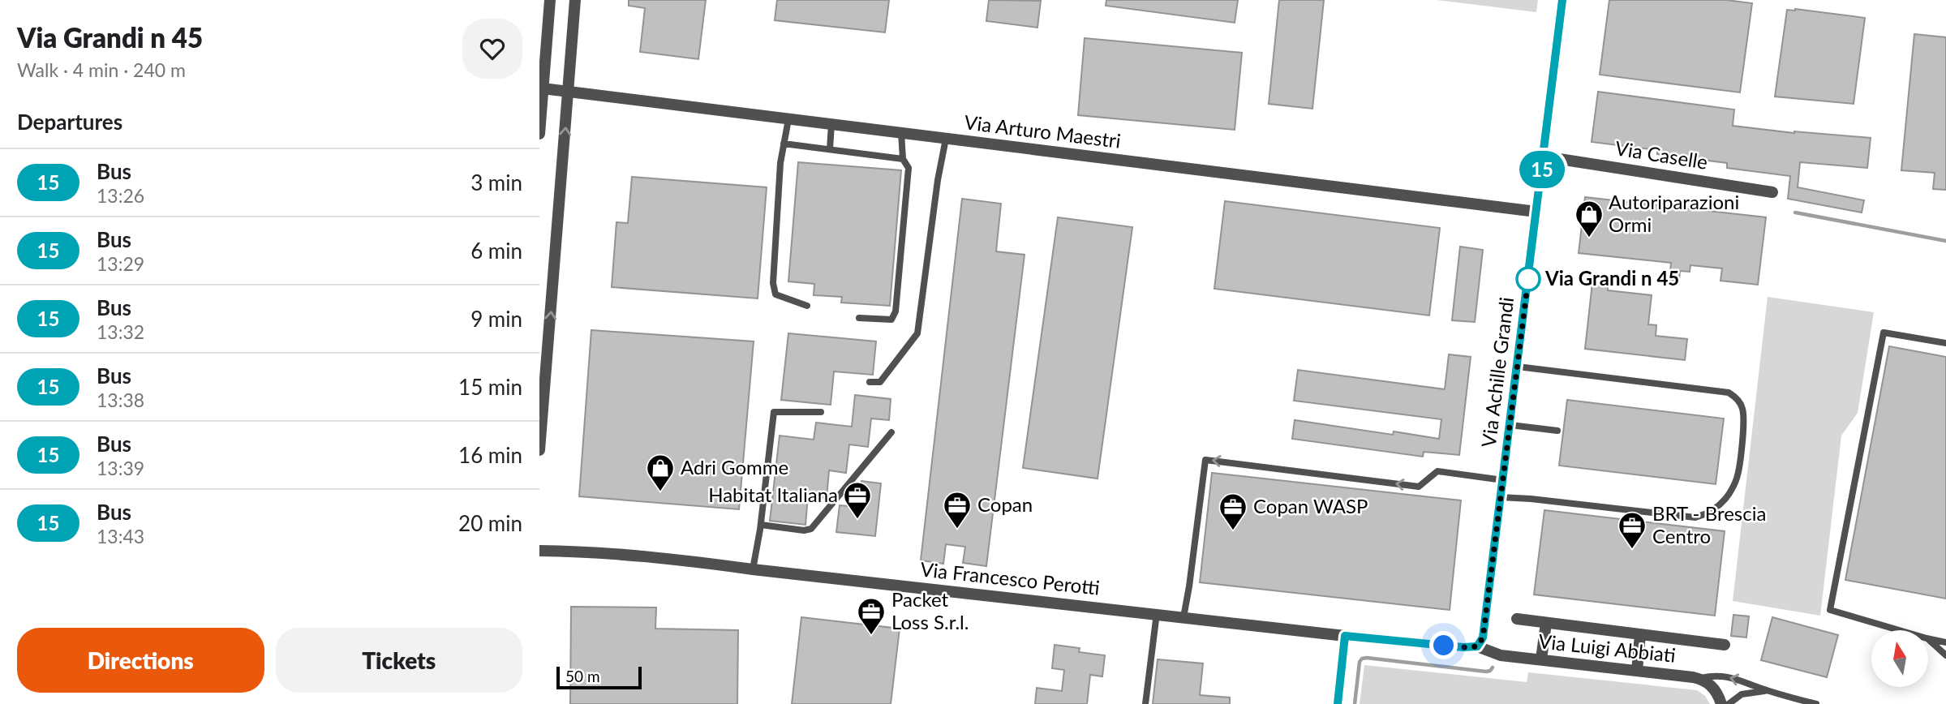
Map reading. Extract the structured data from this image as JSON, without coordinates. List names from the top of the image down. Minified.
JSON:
{"streets":{"street":["Via Arturo Maestri","Via Caselle","Via Achille Grandi","Via Francesco Perotti","Via Luigi Abbiati"]},"crossings":[["Via Arturo Maestri","Via Achille Grandi"],["Via Caselle","Via Achille Grandi"],["Via Achille Grandi","Via Francesco Perotti"],["Via Achille Grandi","Via Luigi Abbiati"],["Via Francesco Perotti","Via Luigi Abbiati"]],"places":{"shop":["Autoriparazioni Ormi","Adri Gomme"],"other":["Via Grandi n 45"],"office":["Habitat Italiana","Copan","Copan WASP","BRT - Brescia Centro","Packet Loss S.r.l."]},"lines":["bus line 15"],"scale_bar":"50 m","north":"top","page":{"heading":[["Via Grandi n 45","Walk · 4 min · 240 m"],"Departures"],"on_map":"15","list":[{"mark":"15","name":"Bus","note":"13:26","value":"3 min"},{"mark":"15","name":"Bus","note":"13:29","value":"6 min"},{"mark":"15","name":"Bus","note":"13:32","value":"9 min"},{"mark":"15","name":"Bus","note":"13:38","value":"15 min"},{"mark":"15","name":"Bus","note":"13:39","value":"16 min"},{"mark":"15","name":"Bus","note":"13:43","value":"20 min"}],"buttons":["Directions","Tickets"],"scale":"50 m"}}
